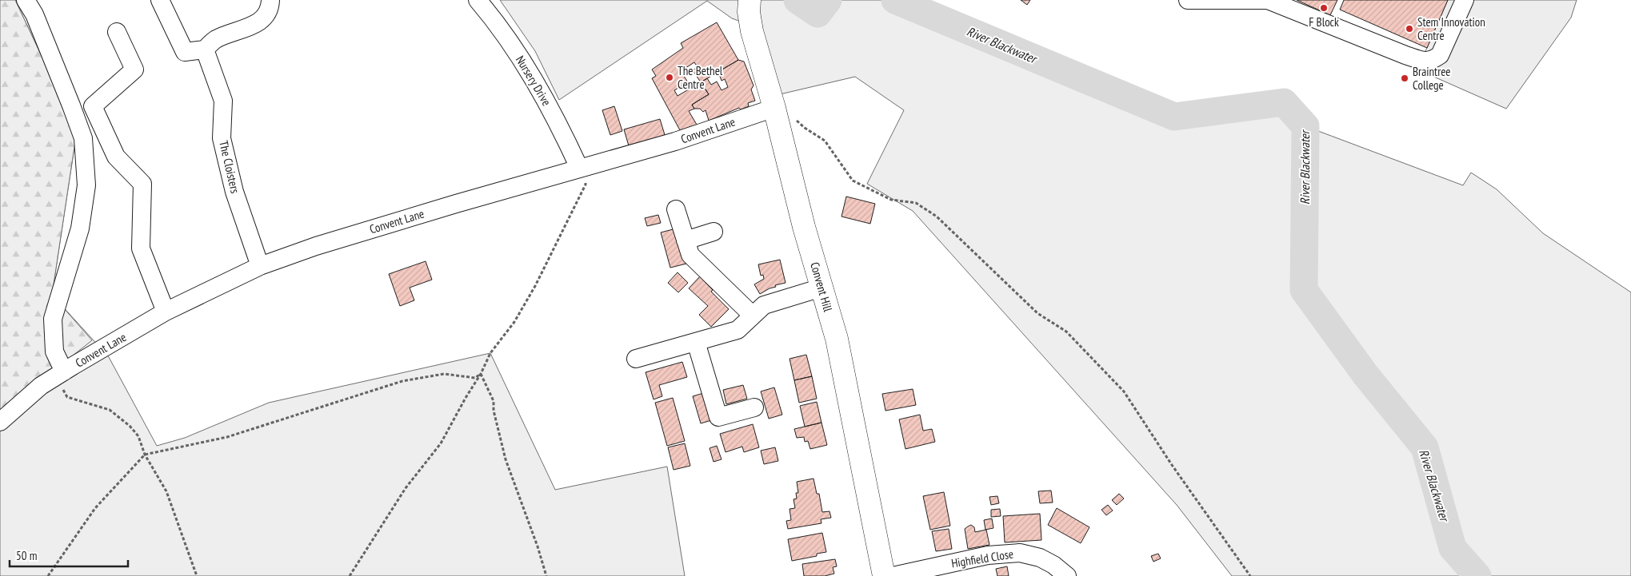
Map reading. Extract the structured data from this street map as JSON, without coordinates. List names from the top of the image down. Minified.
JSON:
{"streets":{"main road":["Convent Hill"],"street":["Nursery Drive","Convent Lane","The Cloisters","Highfield Close"]},"crossings":[["Nursery Drive","Convent Lane"],["Convent Lane","The Cloisters"],["Convent Lane","Convent Hill"]],"water":["River Blackwater"],"places":["F Block","Stem Innovation Centre","The Bethel Centre","Braintree College"],"scale_bar":"50 m"}
